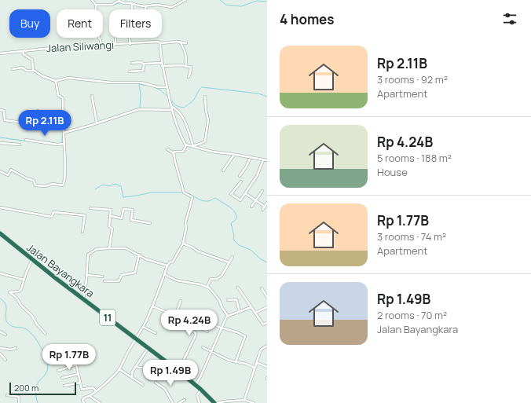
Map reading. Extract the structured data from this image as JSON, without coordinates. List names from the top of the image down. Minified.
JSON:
{"streets":{"highway":["Jalan Bayangkara","11"],"street":["Jalan Siliwangi"]},"scale_bar":"200 m","page":{"heading":"4 homes","chip":["Buy","Rent","Filters"],"list":[{"name":"Rp 2.11B","note":"3 rooms · 92 m² · Apartment"},{"name":"Rp 4.24B","note":"5 rooms · 188 m² · House"},{"name":"Rp 1.77B","note":"3 rooms · 74 m² · Apartment"},{"name":"Rp 1.49B","note":"2 rooms · 70 m² · Jalan Bayangkara"}],"price":["Rp 2.11B","Rp 4.24B","Rp 1.77B","Rp 1.49B"],"scale":"200 m"}}
